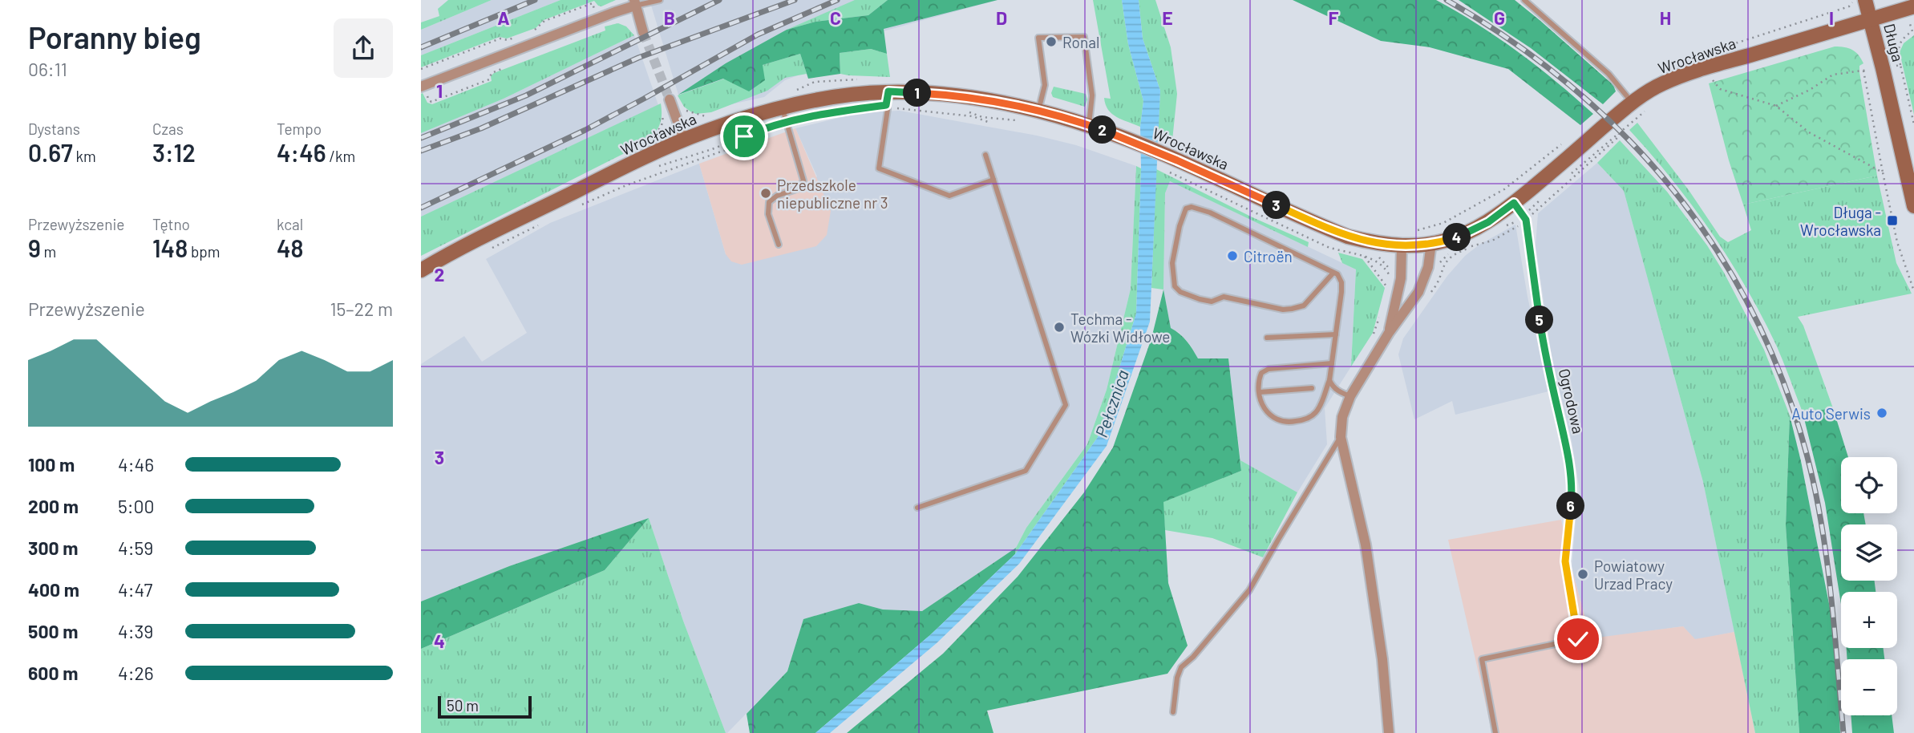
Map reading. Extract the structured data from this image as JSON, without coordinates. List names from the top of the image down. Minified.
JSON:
{"streets":{"main road":["Długa","Wrocławska"],"lane":["Ogrodowa"]},"crossings":[["Długa","Wrocławska"],["Wrocławska","Ogrodowa"]],"water":["Pełcznica"],"places":{"other":["Ronal","Przedszkole niepubliczne nr 3","Citroën","Techma - Wózki Widłowe","Auto Serwis","Powiatowy Urzad Pracy"],"transit":["Długa - Wrocławska"]},"scale_bar":"50 m","page":{"heading":["Poranny bieg","06:11"],"pins":["1","2","3","4","5","6"],"stats":[["Dystans","0.67 km"],["Czas","3:12"],["Tempo","4:46 /km"],["Przewyższenie","9 m"],["Tętno","148 bpm"],["kcal","48"]],"chart":["Przewyższenie","15–22 m"],"list":[{"name":"100 m","note":"4:46"},{"name":"200 m","note":"5:00"},{"name":"300 m","note":"4:59"},{"name":"400 m","note":"4:47"},{"name":"500 m","note":"4:39"},{"name":"600 m","note":"4:26"}],"map_buttons":["+","−"],"scale":"50 m"},"grid":{"columns":["A","B","C","D","E","F","G","H","I"],"rows":["1","2","3","4"]}}
